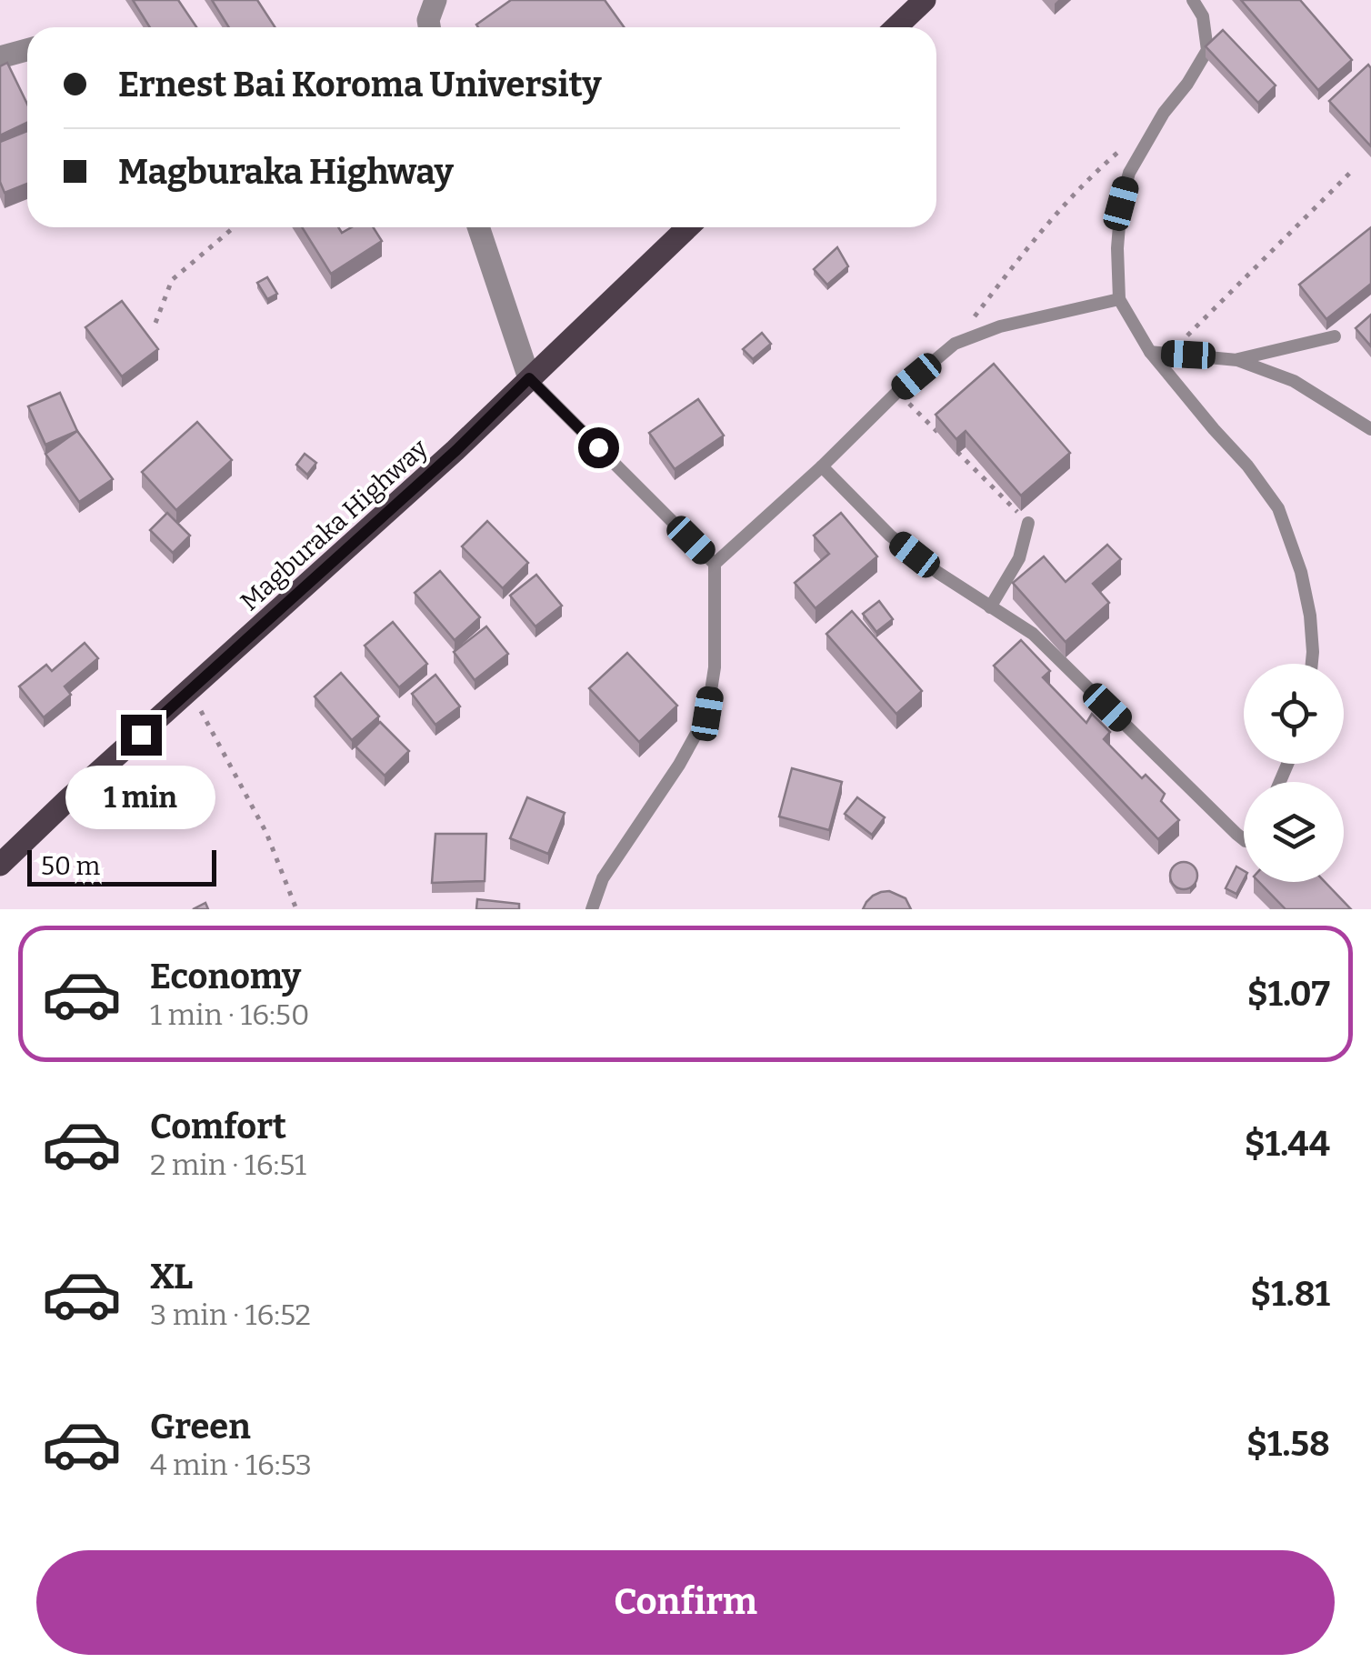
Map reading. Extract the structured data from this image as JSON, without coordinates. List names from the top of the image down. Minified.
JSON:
{"streets":{"main road":["Magburaka Highway"]},"scale_bar":"50 m","page":{"banner":["Ernest Bai Koroma University","Magburaka Highway"],"bubble":"1 min","scale":"50 m","list":[{"name":"Economy","note":"1 min · 16:50","value":"$1.07"},{"name":"Comfort","note":"2 min · 16:51","value":"$1.44"},{"name":"XL","note":"3 min · 16:52","value":"$1.81"},{"name":"Green","note":"4 min · 16:53","value":"$1.58"}],"buttons":"Confirm"}}
